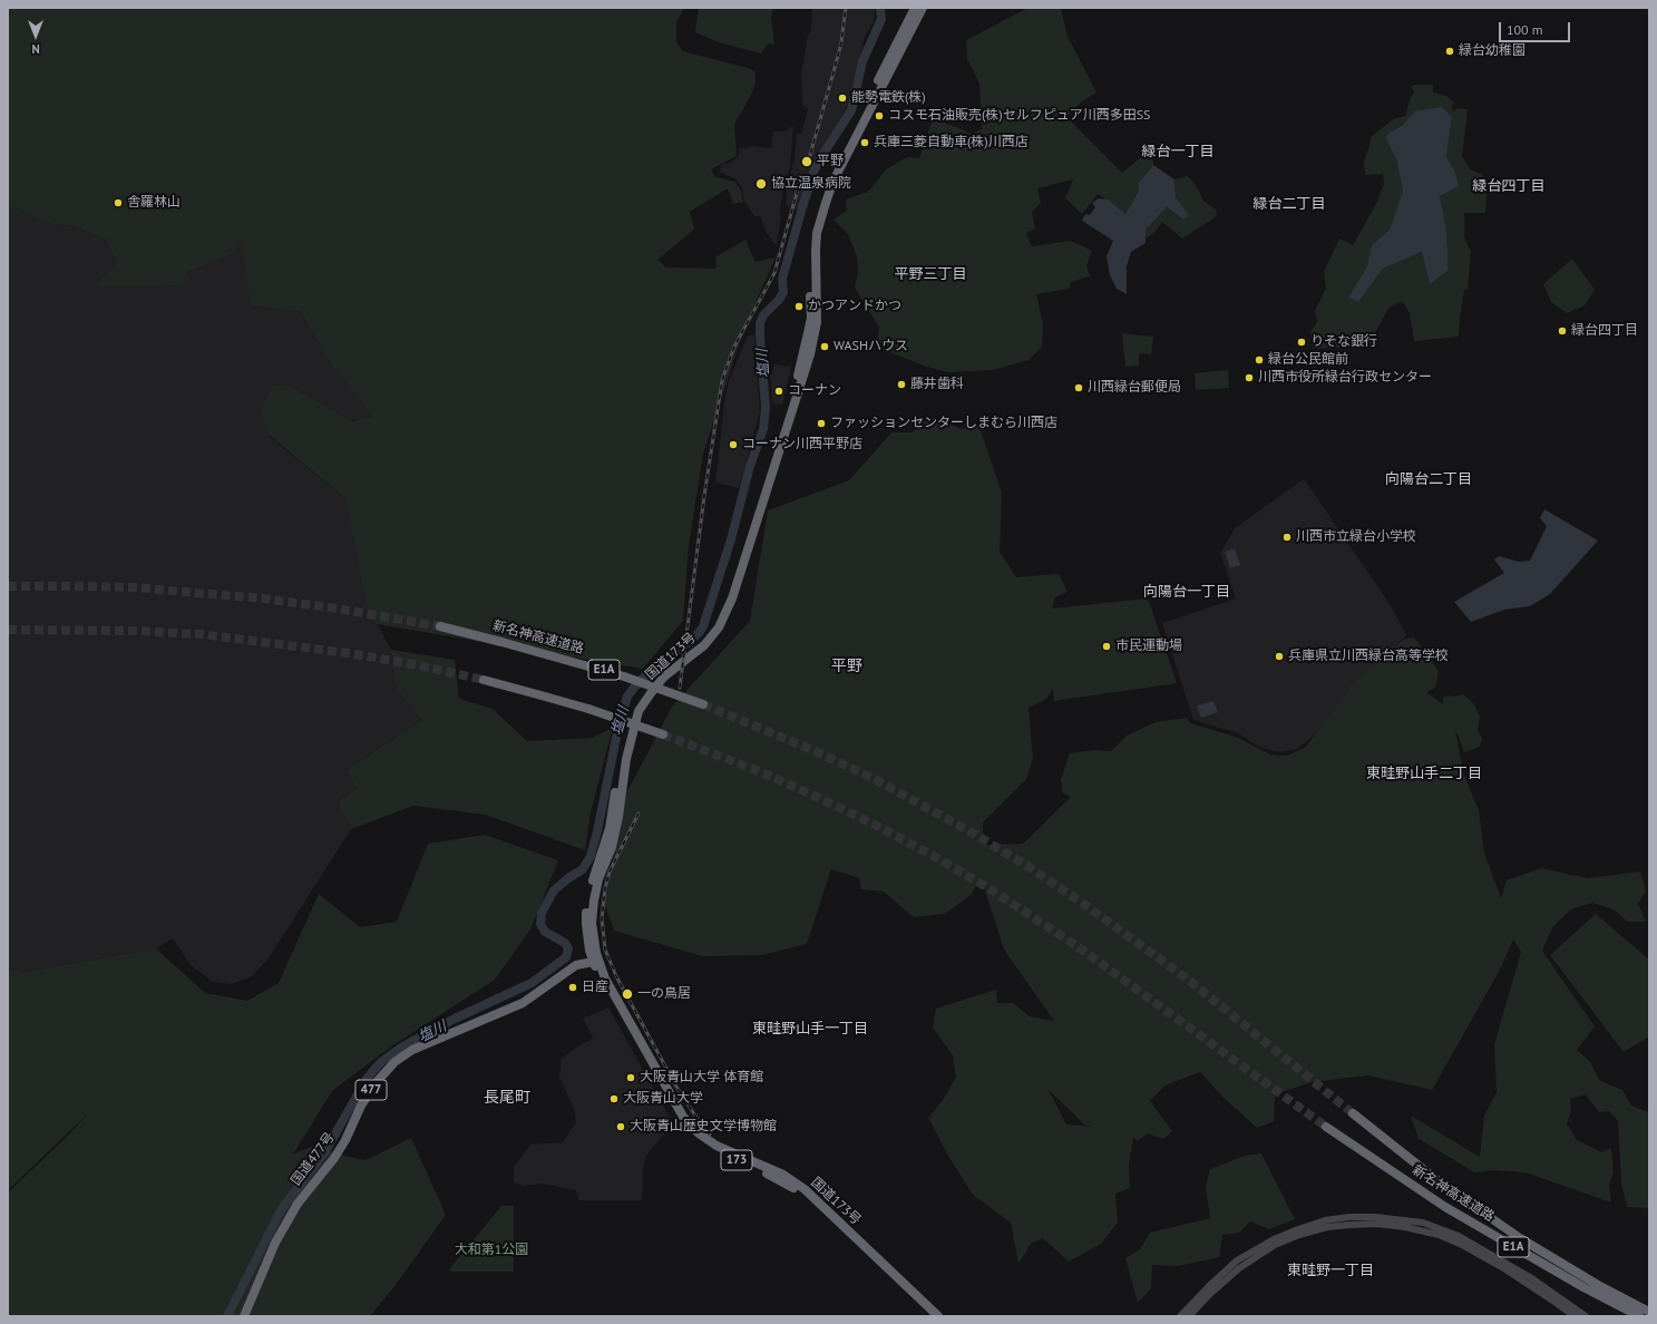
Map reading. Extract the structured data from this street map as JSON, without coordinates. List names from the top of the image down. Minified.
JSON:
{"streets":{"highway":["新名神高速道路","国道173号","E1A","477","国道477号","173"]},"crossings":[["国道173号","国道477号"]],"districts":["緑台一丁目","緑台四丁目","緑台二丁目","平野三丁目","向陽台二丁目","向陽台一丁目","平野","東畦野山手二丁目","東畦野山手一丁目","長尾町","東畦野一丁目"],"water":["塩川"],"parks":["大和第1公園"],"places":["緑台幼稚園","能勢電鉄(株)","コスモ石油販売(株)セルフピュア川西多田SS","兵庫三菱自動車(株)川西店","平野","協立温泉病院","舎羅林山","かつアンドかつ","緑台四丁目","りそな銀行","WASHハウス","緑台公民館前","川西市役所緑台行政センター","藤井歯科","川西緑台郵便局","コーナン","ファッションセンターしまむら川西店","コーナン川西平野店","川西市立緑台小学校","市民運動場","兵庫県立川西緑台高等学校","日産","一の鳥居","大阪青山大学 体育館","大阪青山大学","大阪青山歴史文学博物館"],"scale_bar":"100 m","north":"bottom"}
